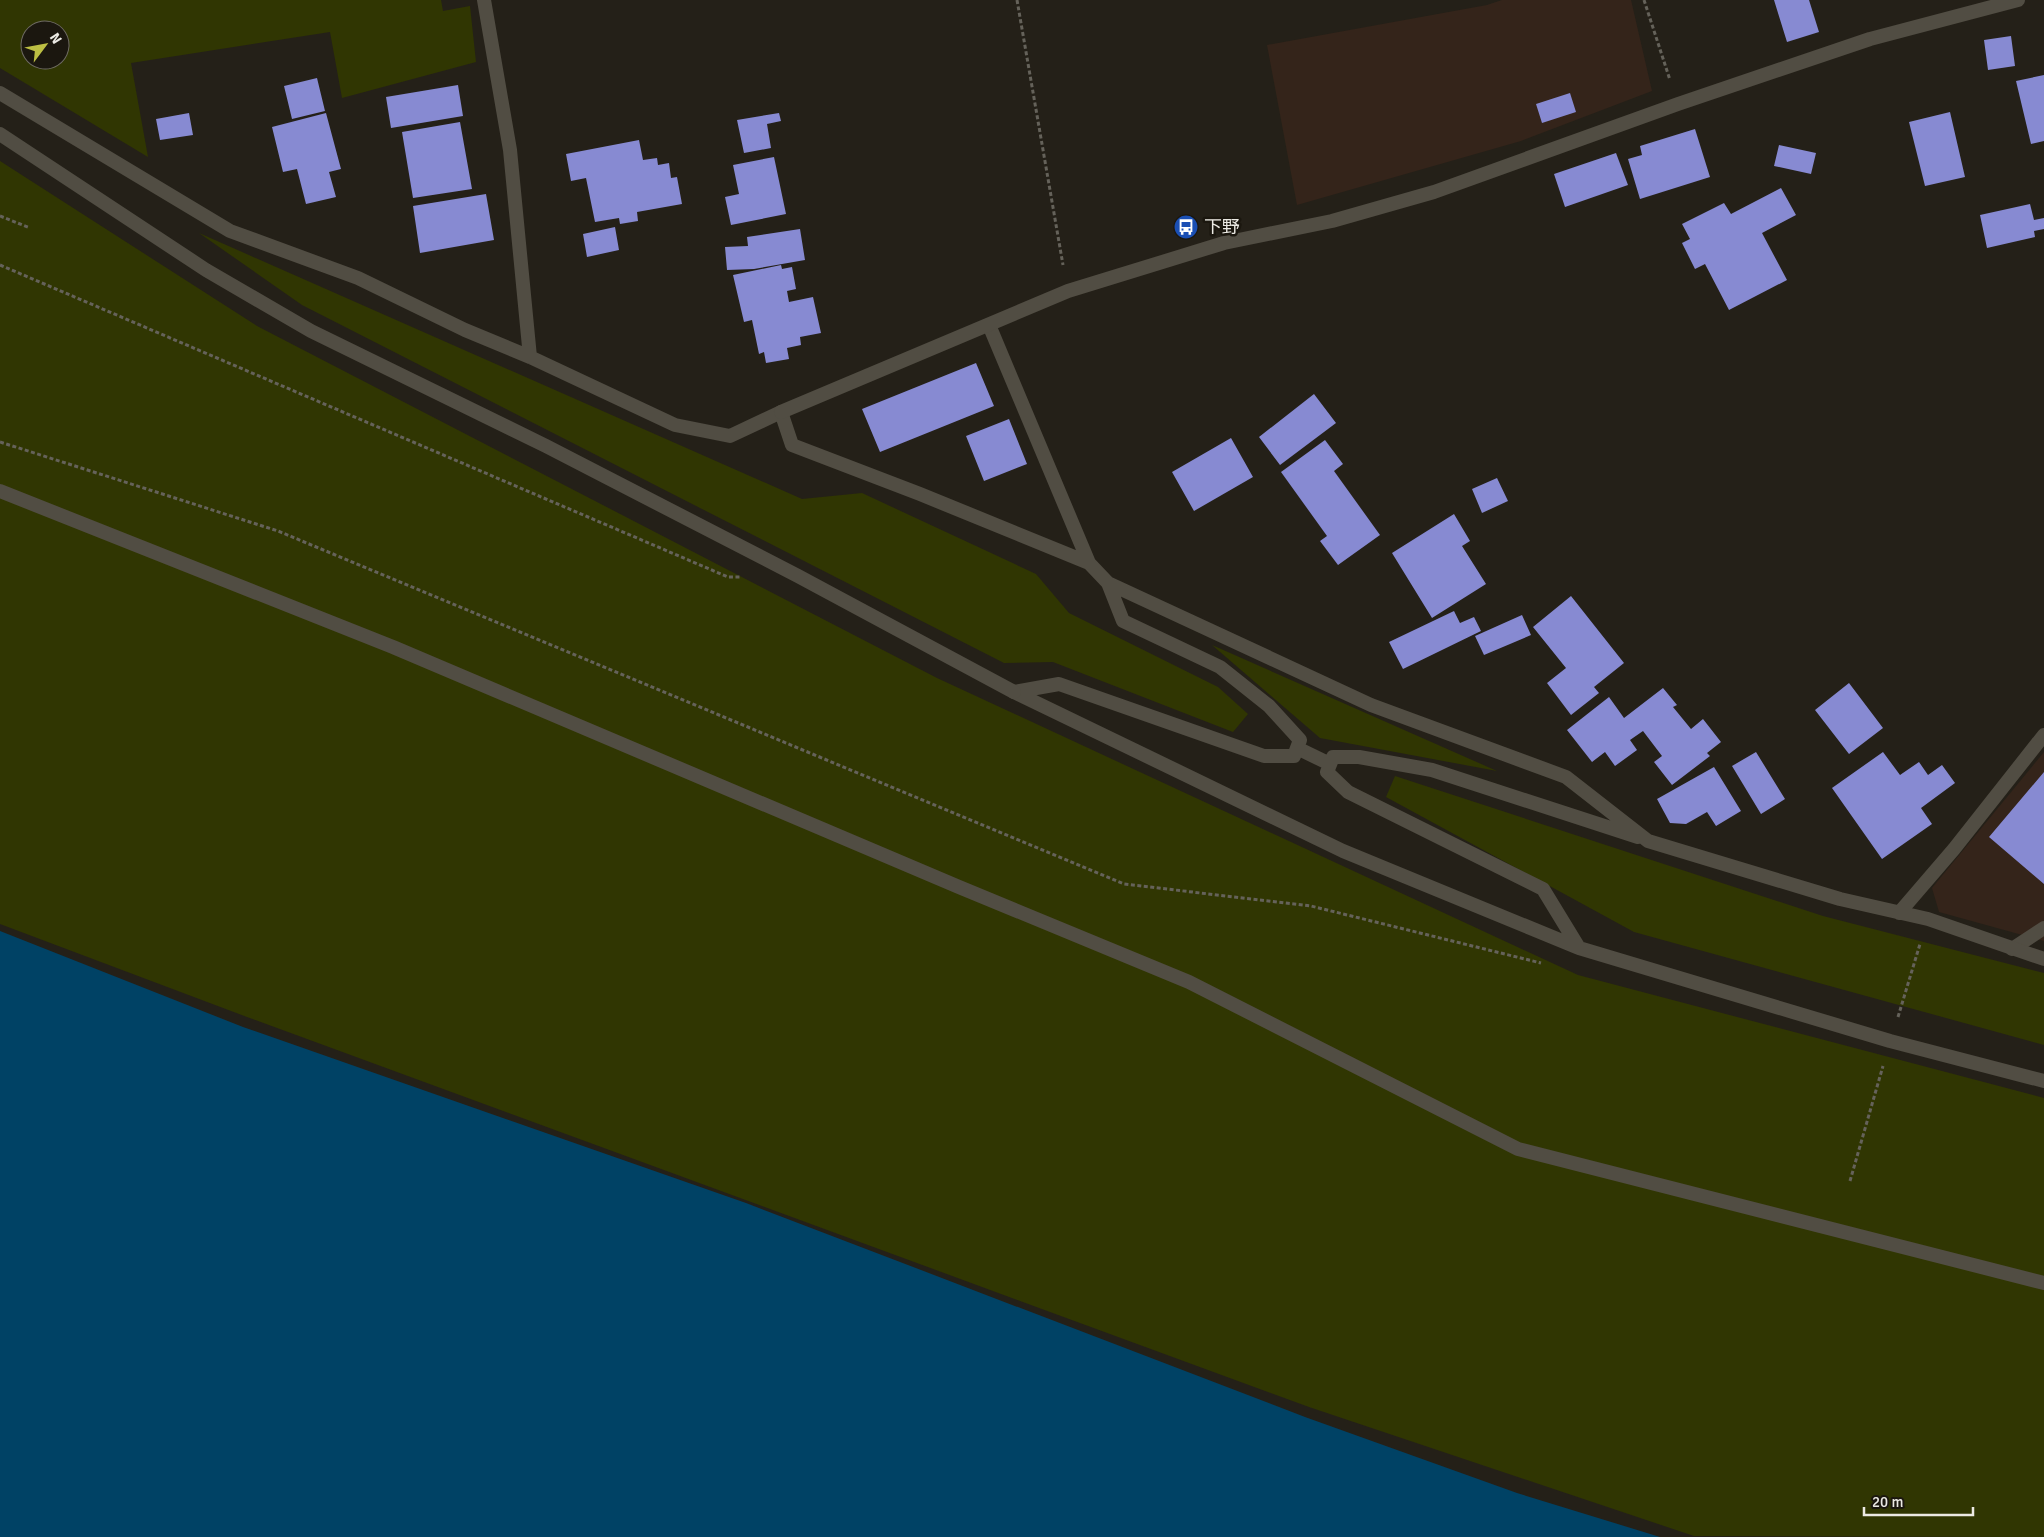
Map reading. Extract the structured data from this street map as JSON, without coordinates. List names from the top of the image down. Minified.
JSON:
{"places":{"bus stop":["下野"]},"scale_bar":"20 m","north":"top right"}
